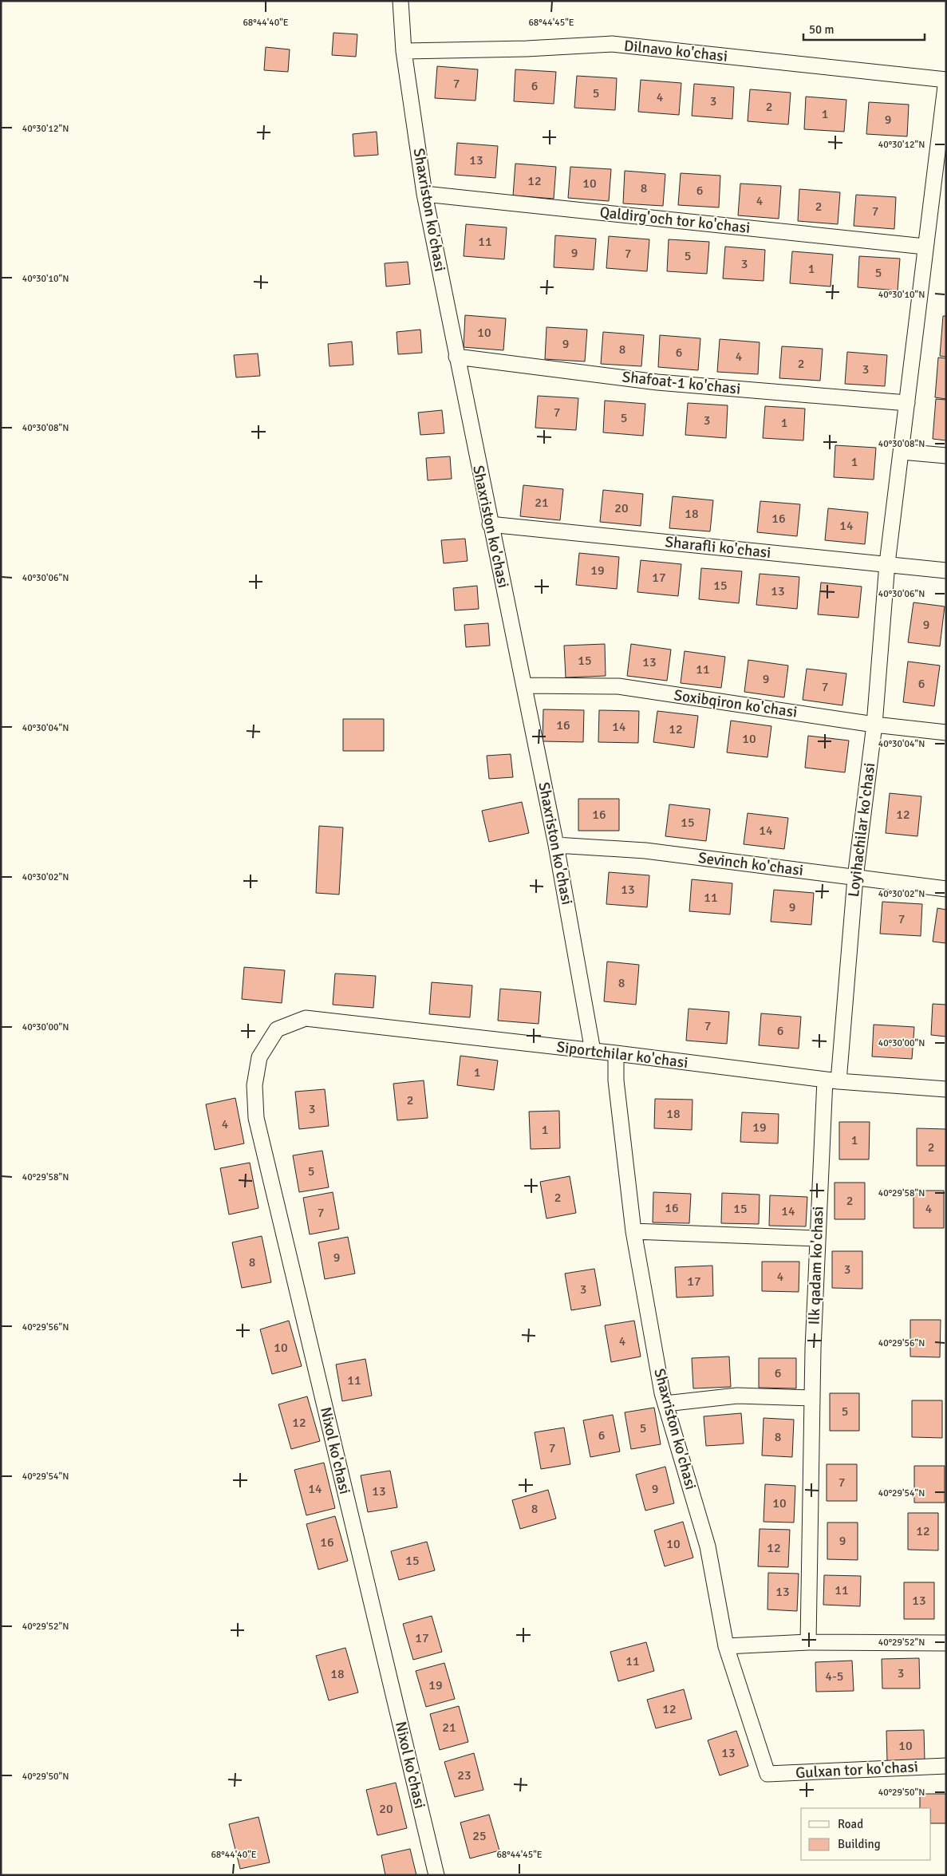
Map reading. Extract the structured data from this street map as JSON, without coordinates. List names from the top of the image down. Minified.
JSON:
{"streets":{"street":["Dilnavo ko'chasi","Shaxriston ko'chasi","Qaldirg'och tor ko'chasi","Shafoat-1 ko'chasi","Sharafli ko'chasi","Soxibqiron ko'chasi","Loyihachilar ko'chasi","Sevinch ko'chasi","Siportchilar ko'chasi","Ilk qadam ko'chasi","Nixol ko'chasi","Gulxan tor ko'chasi"]},"crossings":[["Dilnavo ko'chasi","Shaxriston ko'chasi"],["Dilnavo ko'chasi","Loyihachilar ko'chasi"],["Shaxriston ko'chasi","Qaldirg'och tor ko'chasi"],["Shaxriston ko'chasi","Shafoat-1 ko'chasi"],["Shaxriston ko'chasi","Sharafli ko'chasi"],["Shaxriston ko'chasi","Soxibqiron ko'chasi"],["Shaxriston ko'chasi","Sevinch ko'chasi"],["Shaxriston ko'chasi","Siportchilar ko'chasi"],["Shaxriston ko'chasi","Gulxan tor ko'chasi"],["Qaldirg'och tor ko'chasi","Loyihachilar ko'chasi"],["Shafoat-1 ko'chasi","Loyihachilar ko'chasi"],["Sharafli ko'chasi","Loyihachilar ko'chasi"],["Soxibqiron ko'chasi","Loyihachilar ko'chasi"],["Loyihachilar ko'chasi","Sevinch ko'chasi"],["Loyihachilar ko'chasi","Siportchilar ko'chasi"],["Loyihachilar ko'chasi","Ilk qadam ko'chasi"],["Siportchilar ko'chasi","Ilk qadam ko'chasi"],["Siportchilar ko'chasi","Nixol ko'chasi"]],"house_numbers":["7","6","5","4","3","2","1","9","13","12","10","8","6","4","2","7","11","9","7","5","3","1","5","10","9","8","6","4","2","3","7","5","3","1","1","21","20","18","16","14","19","17","15","13","9","15","13","11","9","6","7","16","14","12","10","16","12","15","14","13","11","9","7","8","7","6","1","2","3","18","4","19","1","1","2","5","2","2","16","15","4","14","7","9","8","3","4","17","3","4","10","6","11","5","12","5","6","8","7","7","14","9","13","10","8","12","9","16","10","12","15","11","13","13","17","11","3","18","4-5","19","12","21","10","13","23","20","25"],"legend":["Road","Building"],"scale_bar":"50 m","coordinates":["68°44'40\"E","68°44'45\"E","40°30'12\"N","40°30'10\"N","40°30'08\"N","40°30'06\"N","40°30'04\"N","40°30'02\"N","40°30'00\"N","40°29'58\"N","40°29'56\"N","40°29'54\"N","40°29'52\"N","40°29'50\"N"]}
